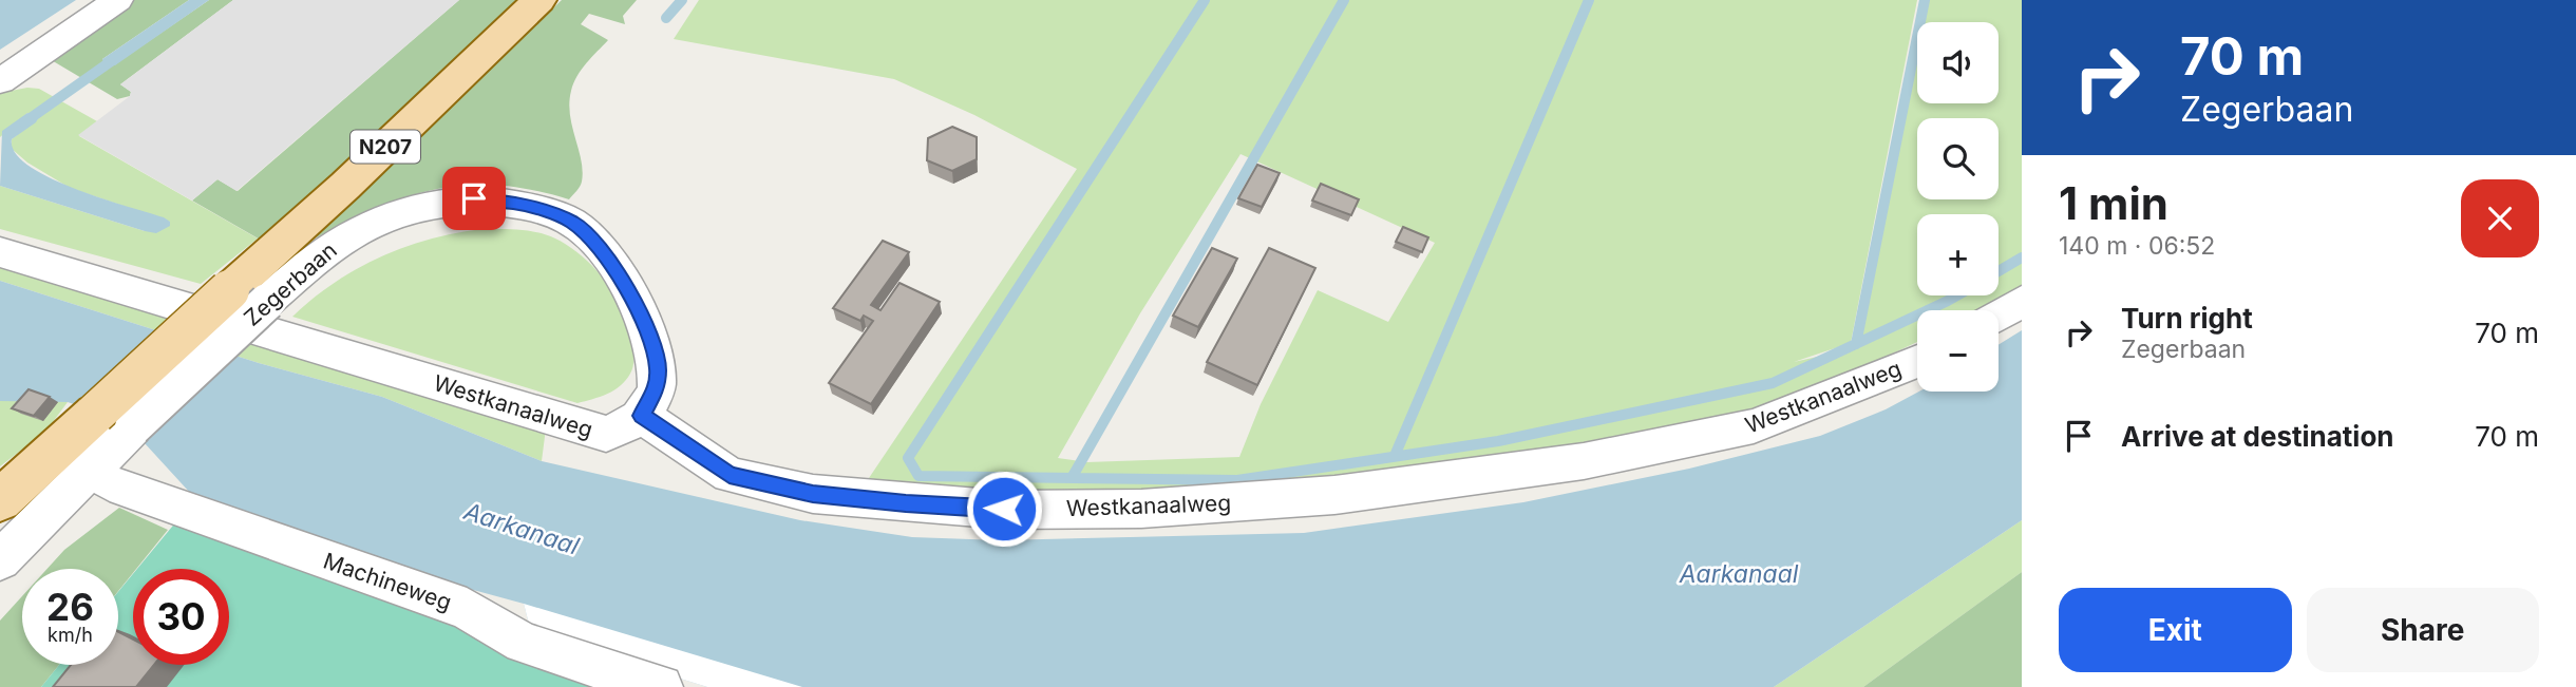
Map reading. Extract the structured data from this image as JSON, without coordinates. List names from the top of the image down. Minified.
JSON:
{"streets":{"main road":["N207","Zegerbaan"],"street":["Westkanaalweg","Machineweg"]},"crossings":[["Zegerbaan","Westkanaalweg"]],"water":["Aarkanaal"],"page":{"turn":["70 m","Zegerbaan"],"map_buttons":["+","−"],"heading":["1 min","140 m · 06:52"],"list":[{"name":"Turn right","note":"Zegerbaan","value":"70 m"},{"name":"Arrive at destination","value":"70 m"}],"speed":"26 km/h","limit":"30","buttons":["Exit","Share"]}}
